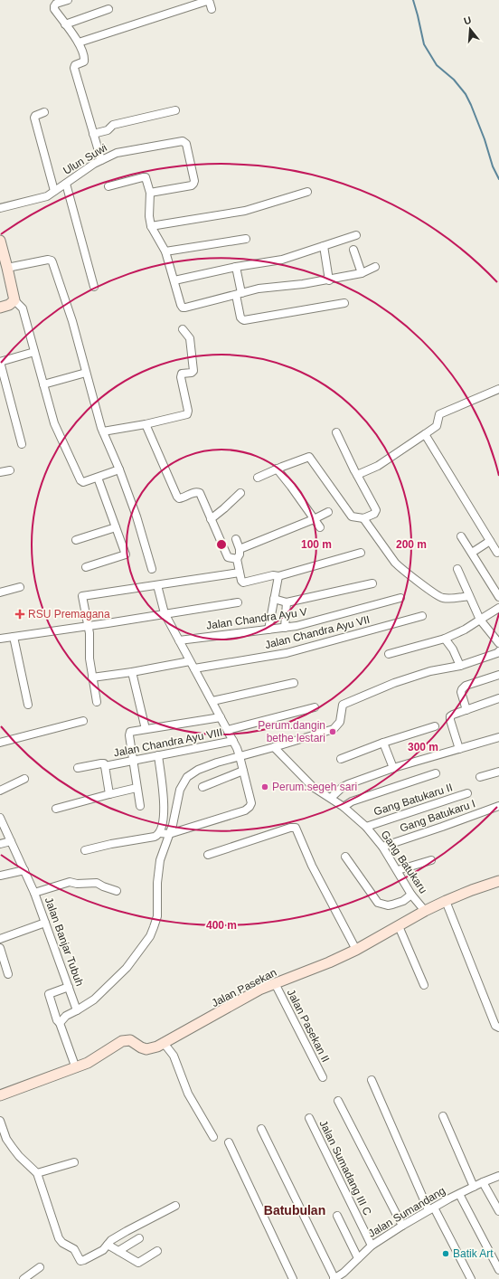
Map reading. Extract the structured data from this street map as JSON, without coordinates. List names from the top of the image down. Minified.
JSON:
{"streets":{"street":["Ulun Suwi","Jalan Chandra Ayu V","Jalan Chandra Ayu VII","Jalan Chandra Ayu VIII","Gang Batukaru II","Gang Batukaru I","Gang Batukaru","Jalan Banjar Tubuh","Jalan Pasekan","Jalan Pasekan II","Jalan Sumadang III C","Jalan Sumandang"]},"crossings":[["Gang Batukaru II","Gang Batukaru"],["Gang Batukaru I","Gang Batukaru"],["Gang Batukaru","Jalan Pasekan"],["Jalan Pasekan","Jalan Pasekan II"],["Jalan Sumadang III C","Jalan Sumandang"]],"districts":["Batubulan"],"places":{"health":["RSU Premagana"],"other":["Perum.dangin bethe lestari","Perum.segeh sari","Batik Art"]},"north":"top","rings":["100 m","200 m","300 m","400 m"]}
